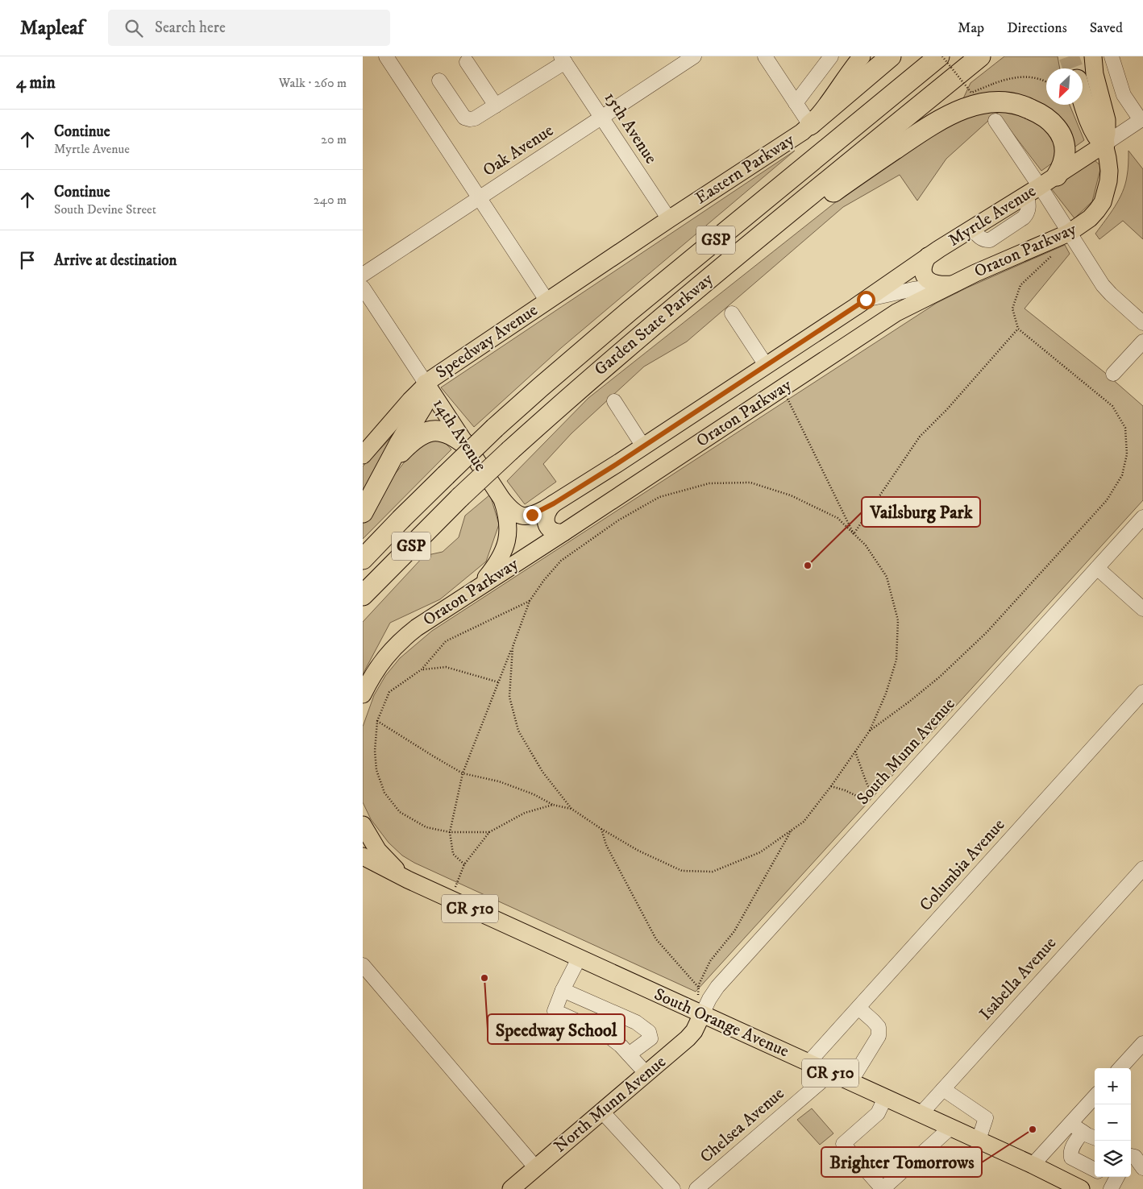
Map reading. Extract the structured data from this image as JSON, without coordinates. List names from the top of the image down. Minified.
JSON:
{"streets":{"highway":["GSP","Garden State Parkway"],"main road":["Eastern Parkway","Myrtle Avenue","Oraton Parkway","Speedway Avenue","14th Avenue","CR 510","South Orange Avenue","North Munn Avenue"],"street":["15th Avenue","Oak Avenue","South Munn Avenue","Columbia Avenue","Isabella Avenue","Chelsea Avenue"]},"crossings":[["15th Avenue","Oak Avenue"],["15th Avenue","Eastern Parkway"],["Eastern Parkway","Speedway Avenue"],["Myrtle Avenue","Oraton Parkway"],["Myrtle Avenue","14th Avenue"],["Oraton Parkway","14th Avenue"],["Speedway Avenue","14th Avenue"],["South Munn Avenue","South Orange Avenue"],["South Munn Avenue","North Munn Avenue"],["Columbia Avenue","South Orange Avenue"],["Isabella Avenue","South Orange Avenue"],["South Orange Avenue","North Munn Avenue"],["South Orange Avenue","Chelsea Avenue"]],"places":["Vailsburg Park","Speedway School","Brighter Tomorrows"],"north":"bottom left","page":{"header":"Mapleaf","search":"Search here","nav":["Map","Directions","Saved"],"heading":["4 min","Walk · 260 m"],"list":[["Continue","Myrtle Avenue","20 m"],["Continue","South Devine Street","240 m"],"Arrive at destination"],"map_buttons":["+","−"]}}
